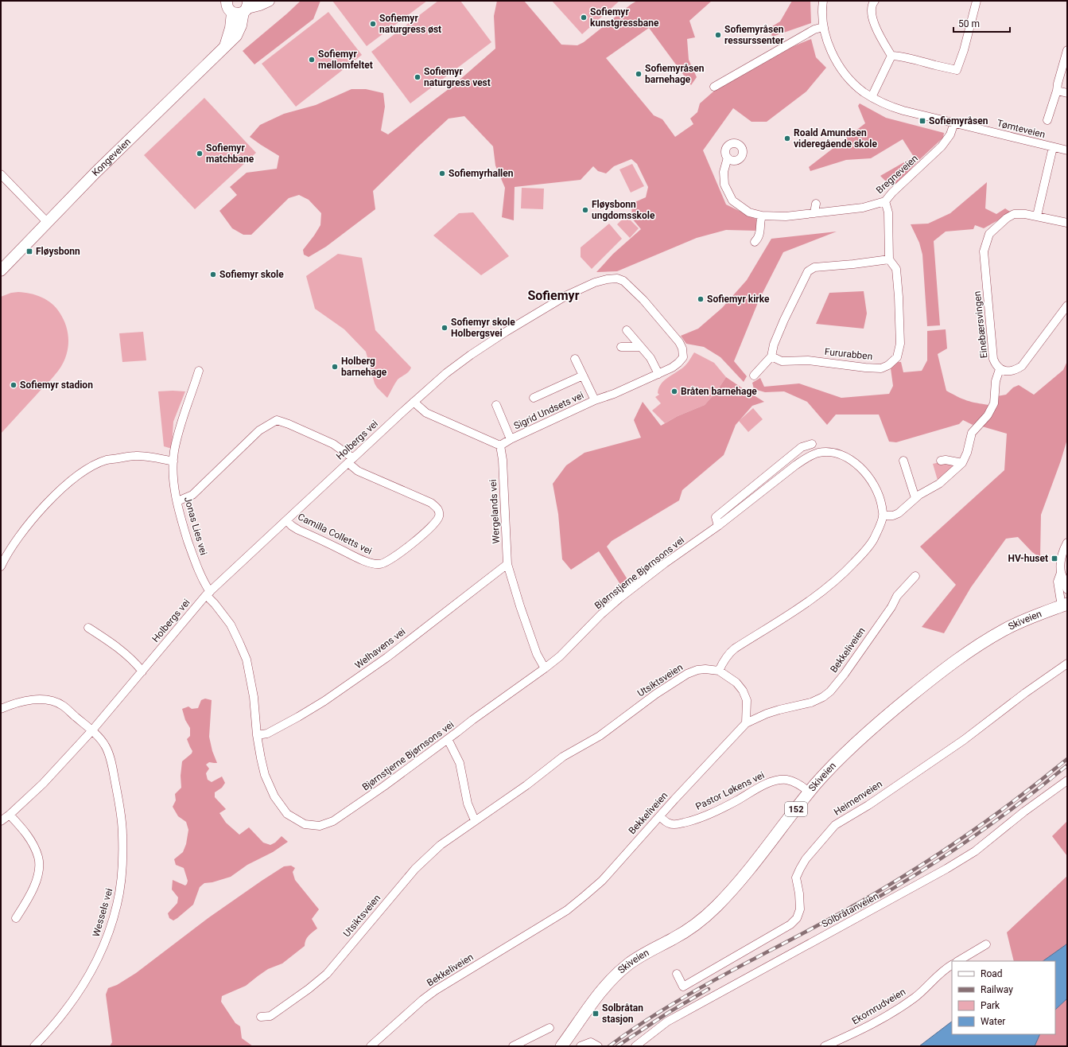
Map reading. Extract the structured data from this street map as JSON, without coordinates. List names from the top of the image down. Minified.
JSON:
{"streets":{"main road":["Kongeveien","Skiveien","152"],"street":["Tømteveien","Bregneveien","Einebærsvingen","Fururabben","Sigrid Undsets vei","Holbergs vei","Wergelands vei","Jonas Lies vei","Camilla Colletts vei","Bjørnstjerne Bjørnsons vei","Welhavens vei","Bekkeliveien","Utsiktsveien","Pastor Løkens vei","Heimenveien","Solbråtanveien","Wessels vei","Ekornrudveien"]},"crossings":[["Tømteveien","Bregneveien"],["Bregneveien","Fururabben"],["Sigrid Undsets vei","Holbergs vei"],["Sigrid Undsets vei","Wergelands vei"],["Holbergs vei","Jonas Lies vei"],["Holbergs vei","Camilla Colletts vei"],["Holbergs vei","Bjørnstjerne Bjørnsons vei"],["Holbergs vei","Wessels vei"],["Wergelands vei","Bjørnstjerne Bjørnsons vei"],["Wergelands vei","Welhavens vei"],["Jonas Lies vei","Bjørnstjerne Bjørnsons vei"],["Bjørnstjerne Bjørnsons vei","Welhavens vei"],["Skiveien","Pastor Løkens vei"],["Bekkeliveien","Pastor Løkens vei"]],"districts":["Sofiemyr"],"places":{"other":["Sofiemyr kunstgressbane","Sofiemyr naturgress øst","Sofiemyråsen ressurssenter","Sofiemyr mellomfeltet","Sofiemyråsen barnehage","Sofiemyr naturgress vest","Roald Amundsen videregående skole","Sofiemyr matchbane","Sofiemyrhallen","Fløysbonn ungdomsskole","Sofiemyr skole","Sofiemyr kirke","Sofiemyr skole Holbergsvei","Holberg barnehage","Sofiemyr stadion","Bråten barnehage"],"transit":["Sofiemyråsen","Fløysbonn","HV-huset","Solbråtan stasjon"]},"legend":["Road","Railway","Park","Water"],"scale_bar":"50 m"}
